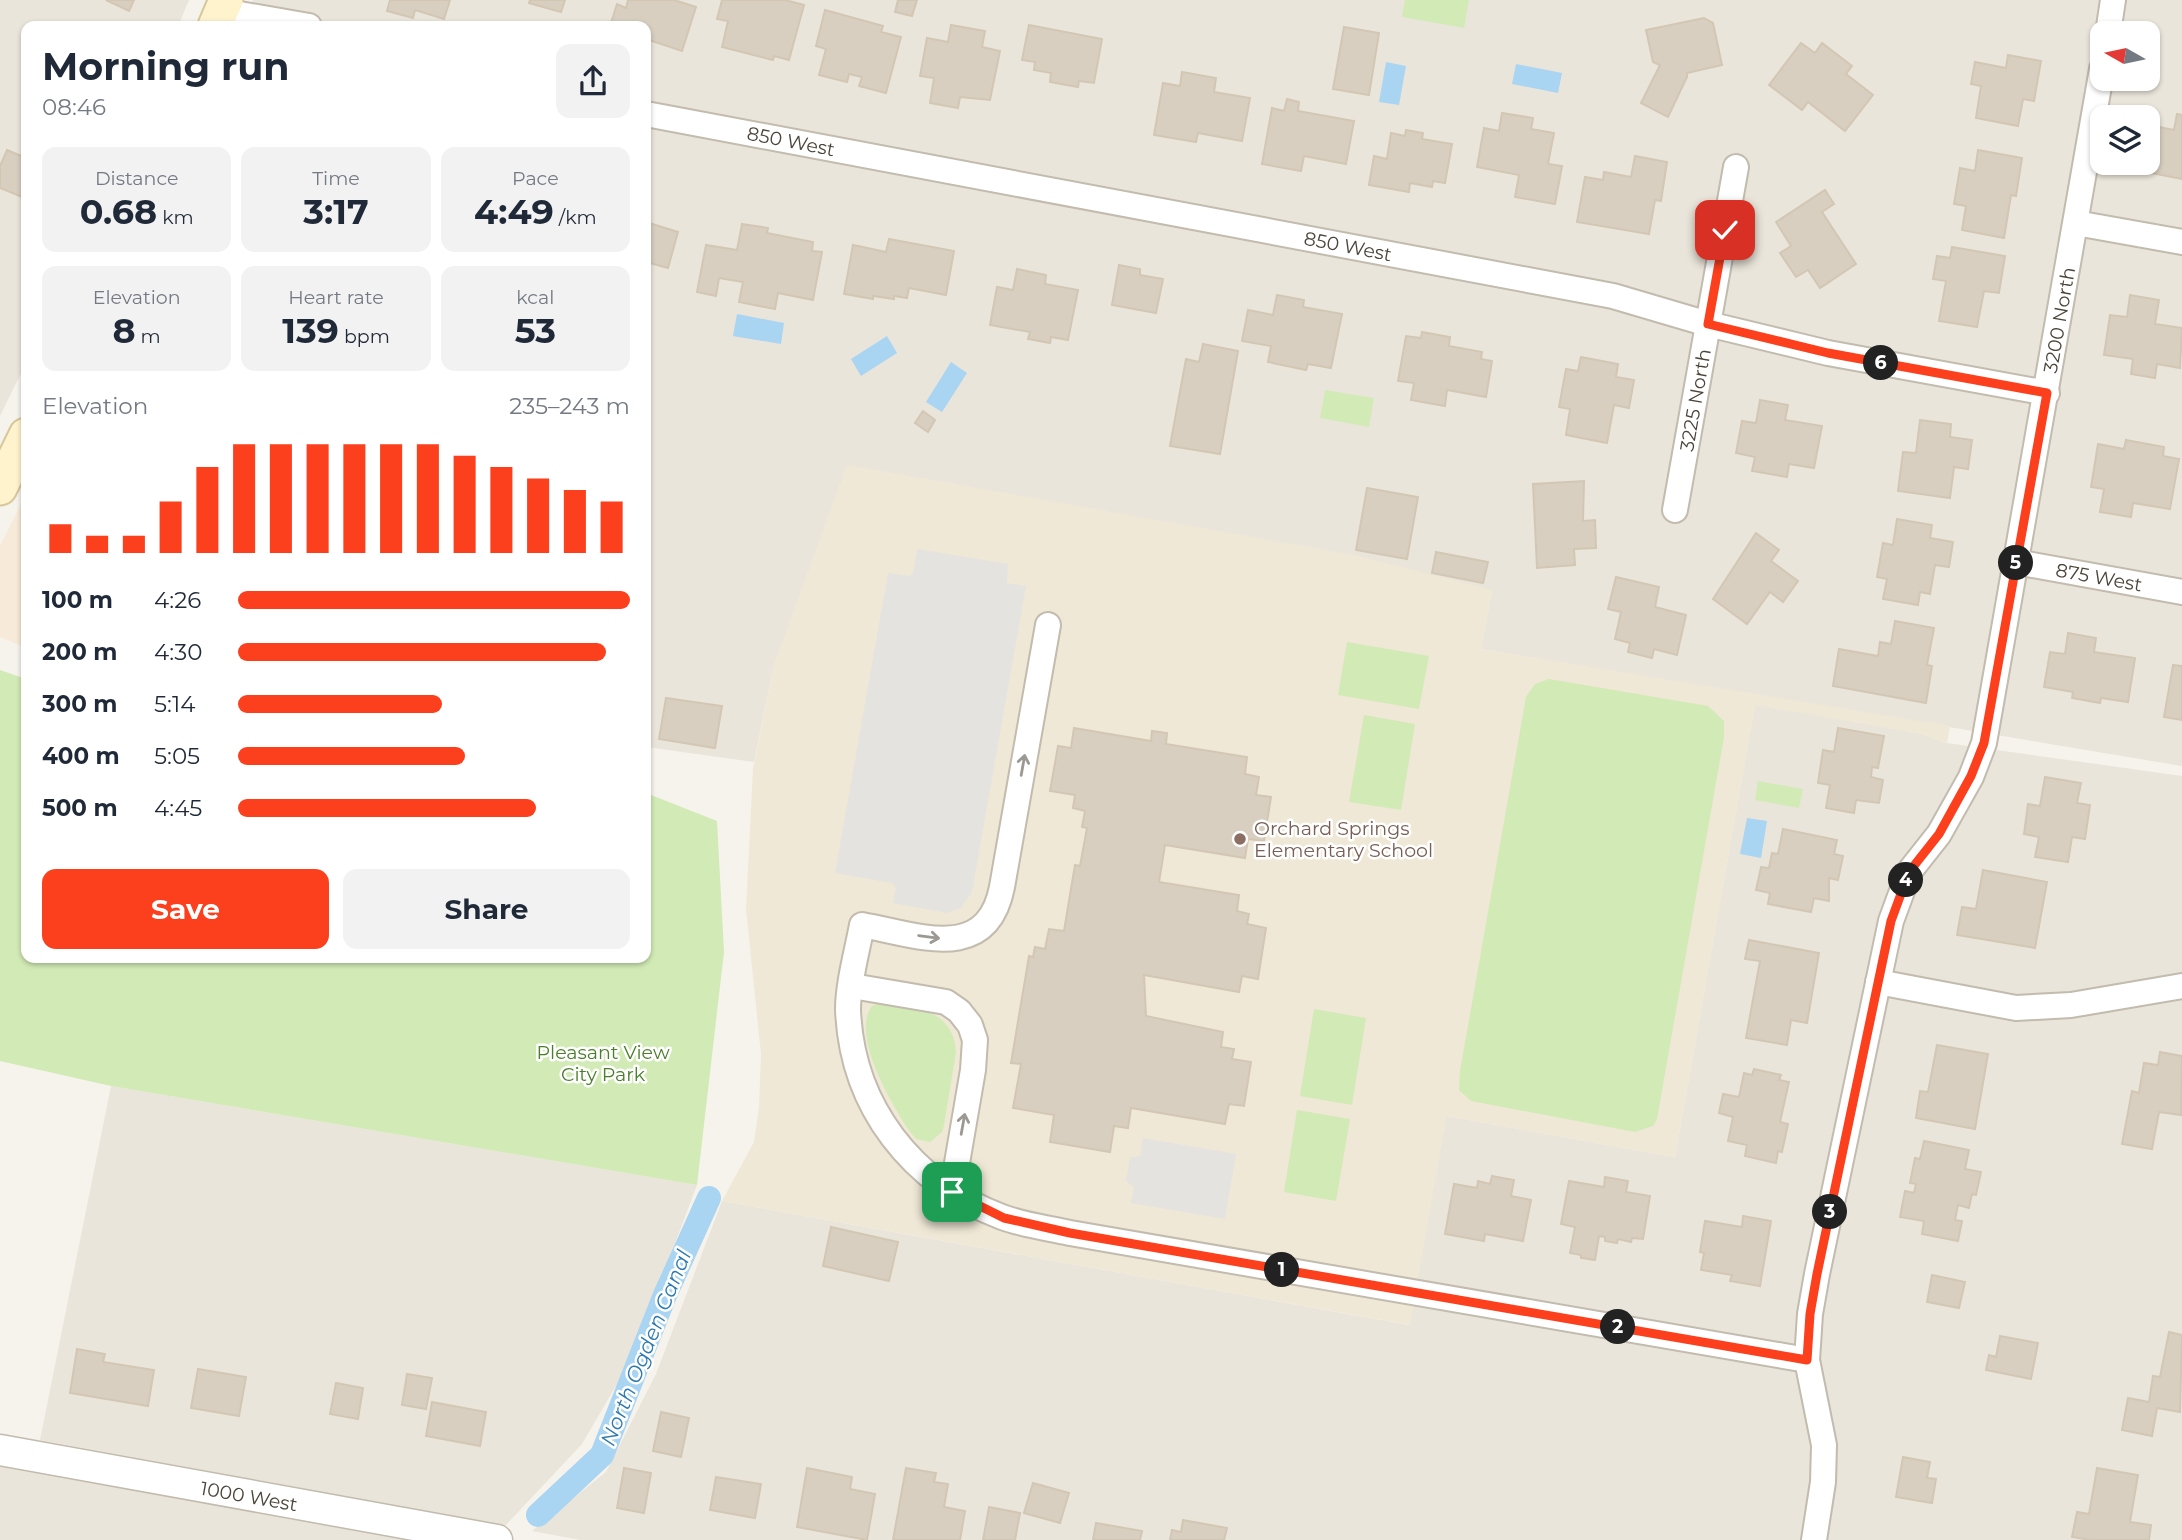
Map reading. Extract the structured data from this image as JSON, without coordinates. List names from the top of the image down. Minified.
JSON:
{"streets":{"street":["850 West","3200 North","3225 North","875 West","1000 West"]},"crossings":[["850 West","3200 North"],["850 West","3225 North"],["3200 North","875 West"]],"water":["North Ogden Canal"],"parks":["Pleasant View City Park"],"places":["Orchard Springs Elementary School"],"north":"left","page":{"heading":["Morning run","08:46"],"stats":[["Distance","0.68 km"],["Time","3:17"],["Pace","4:49 /km"],["Elevation","8 m"],["Heart rate","139 bpm"],["kcal","53"]],"pins":["6","5","4","3","1","2"],"chart":["Elevation","235–243 m"],"list":[{"name":"100 m","note":"4:26"},{"name":"200 m","note":"4:30"},{"name":"300 m","note":"5:14"},{"name":"400 m","note":"5:05"},{"name":"500 m","note":"4:45"}],"buttons":["Save","Share"]}}
